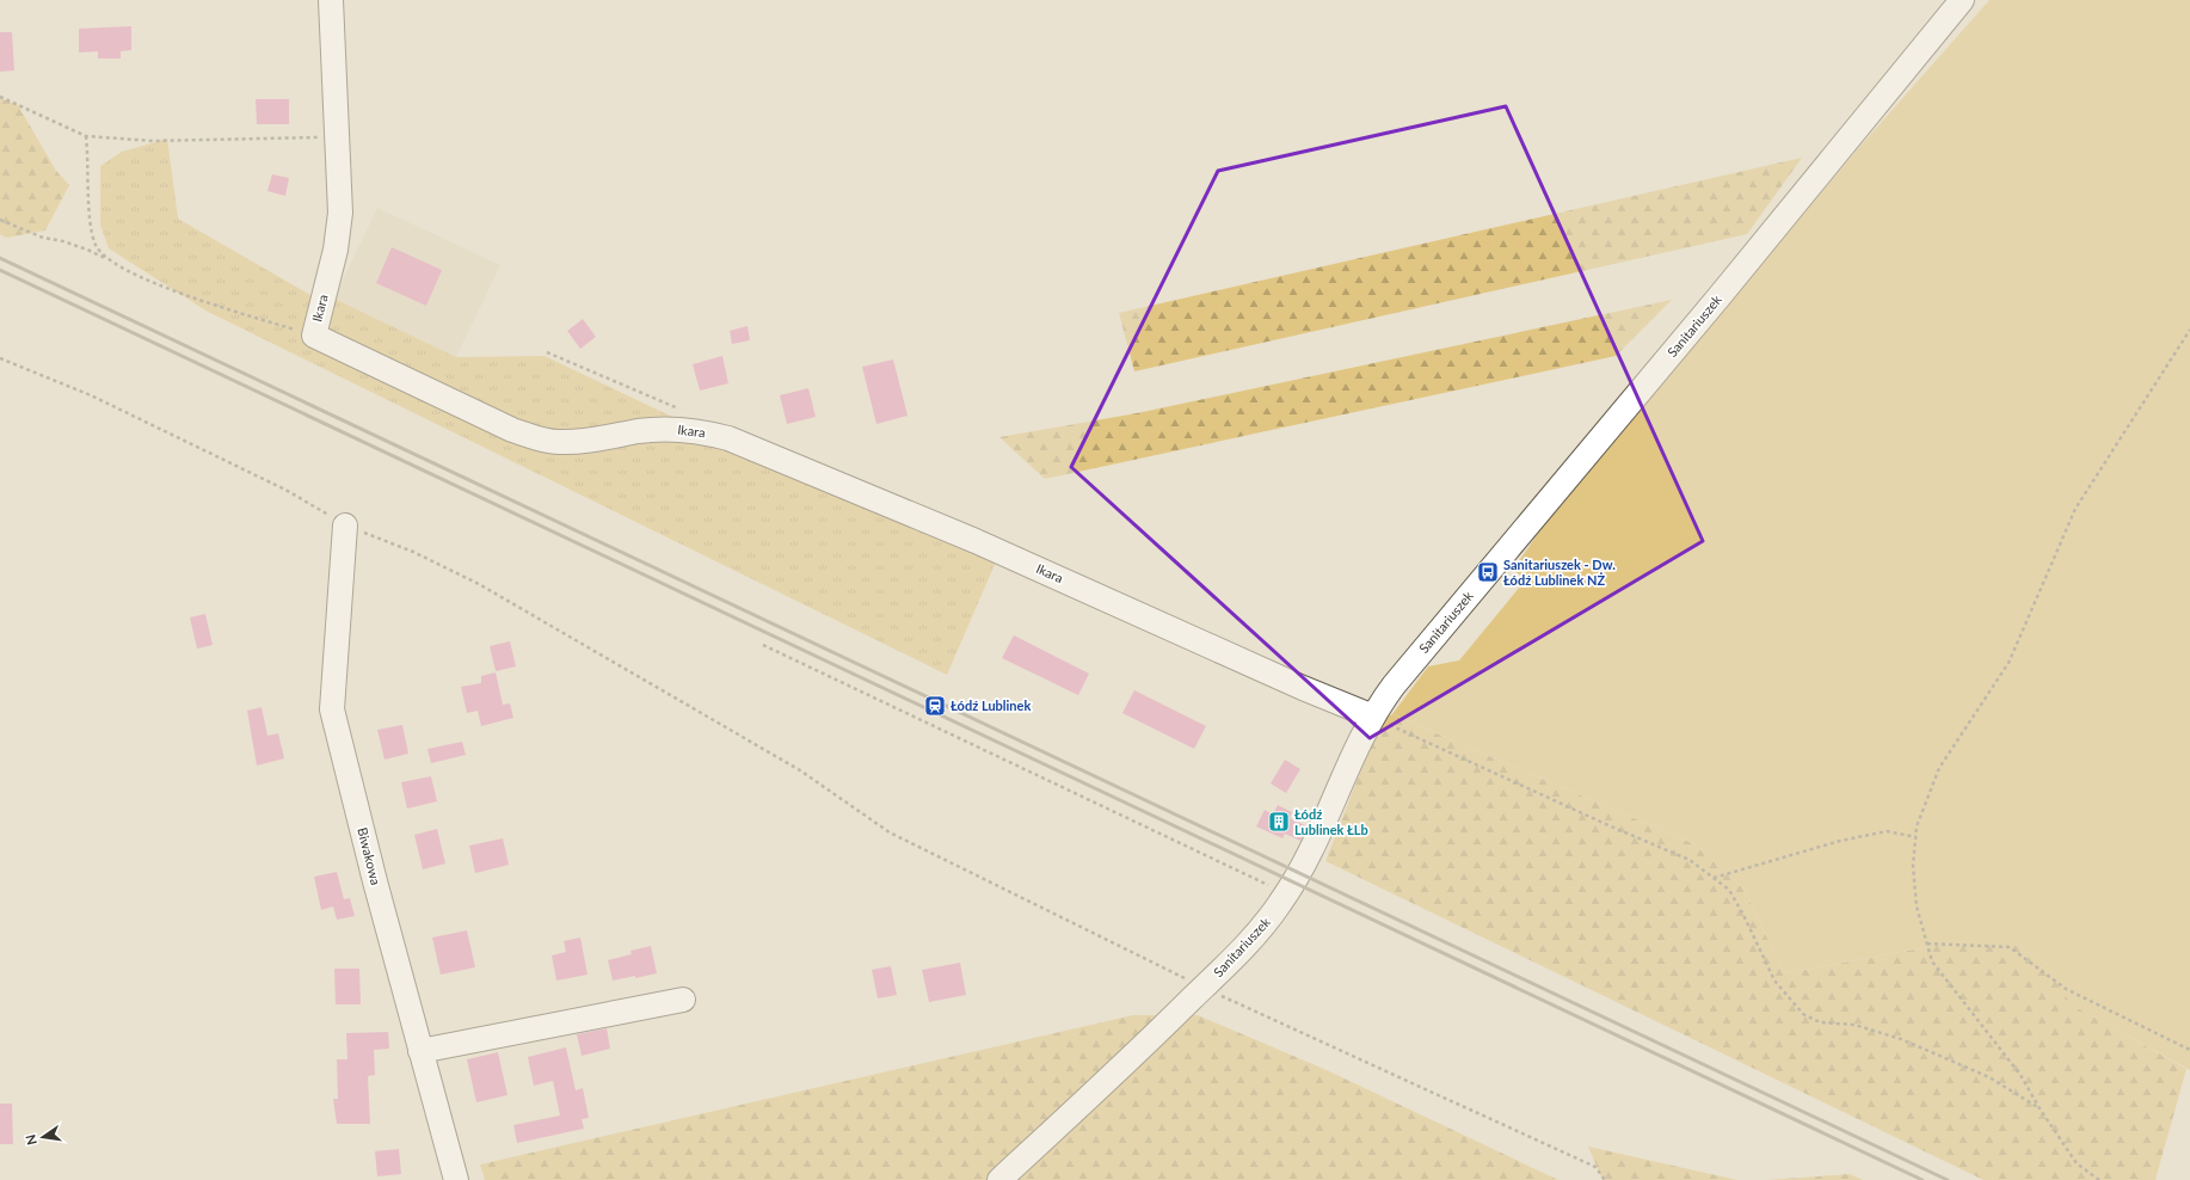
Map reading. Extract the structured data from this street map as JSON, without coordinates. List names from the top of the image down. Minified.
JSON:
{"streets":{"street":["Ikara","Sanitariuszek","Biwakowa"]},"crossings":[["Ikara","Sanitariuszek"]],"places":{"bus stop":["Sanitariuszek - Dw. Łódź Lublinek NŻ"],"station":["Łódź Lublinek"],"building":["Łódź Lublinek ŁLb"]},"north":"left"}
